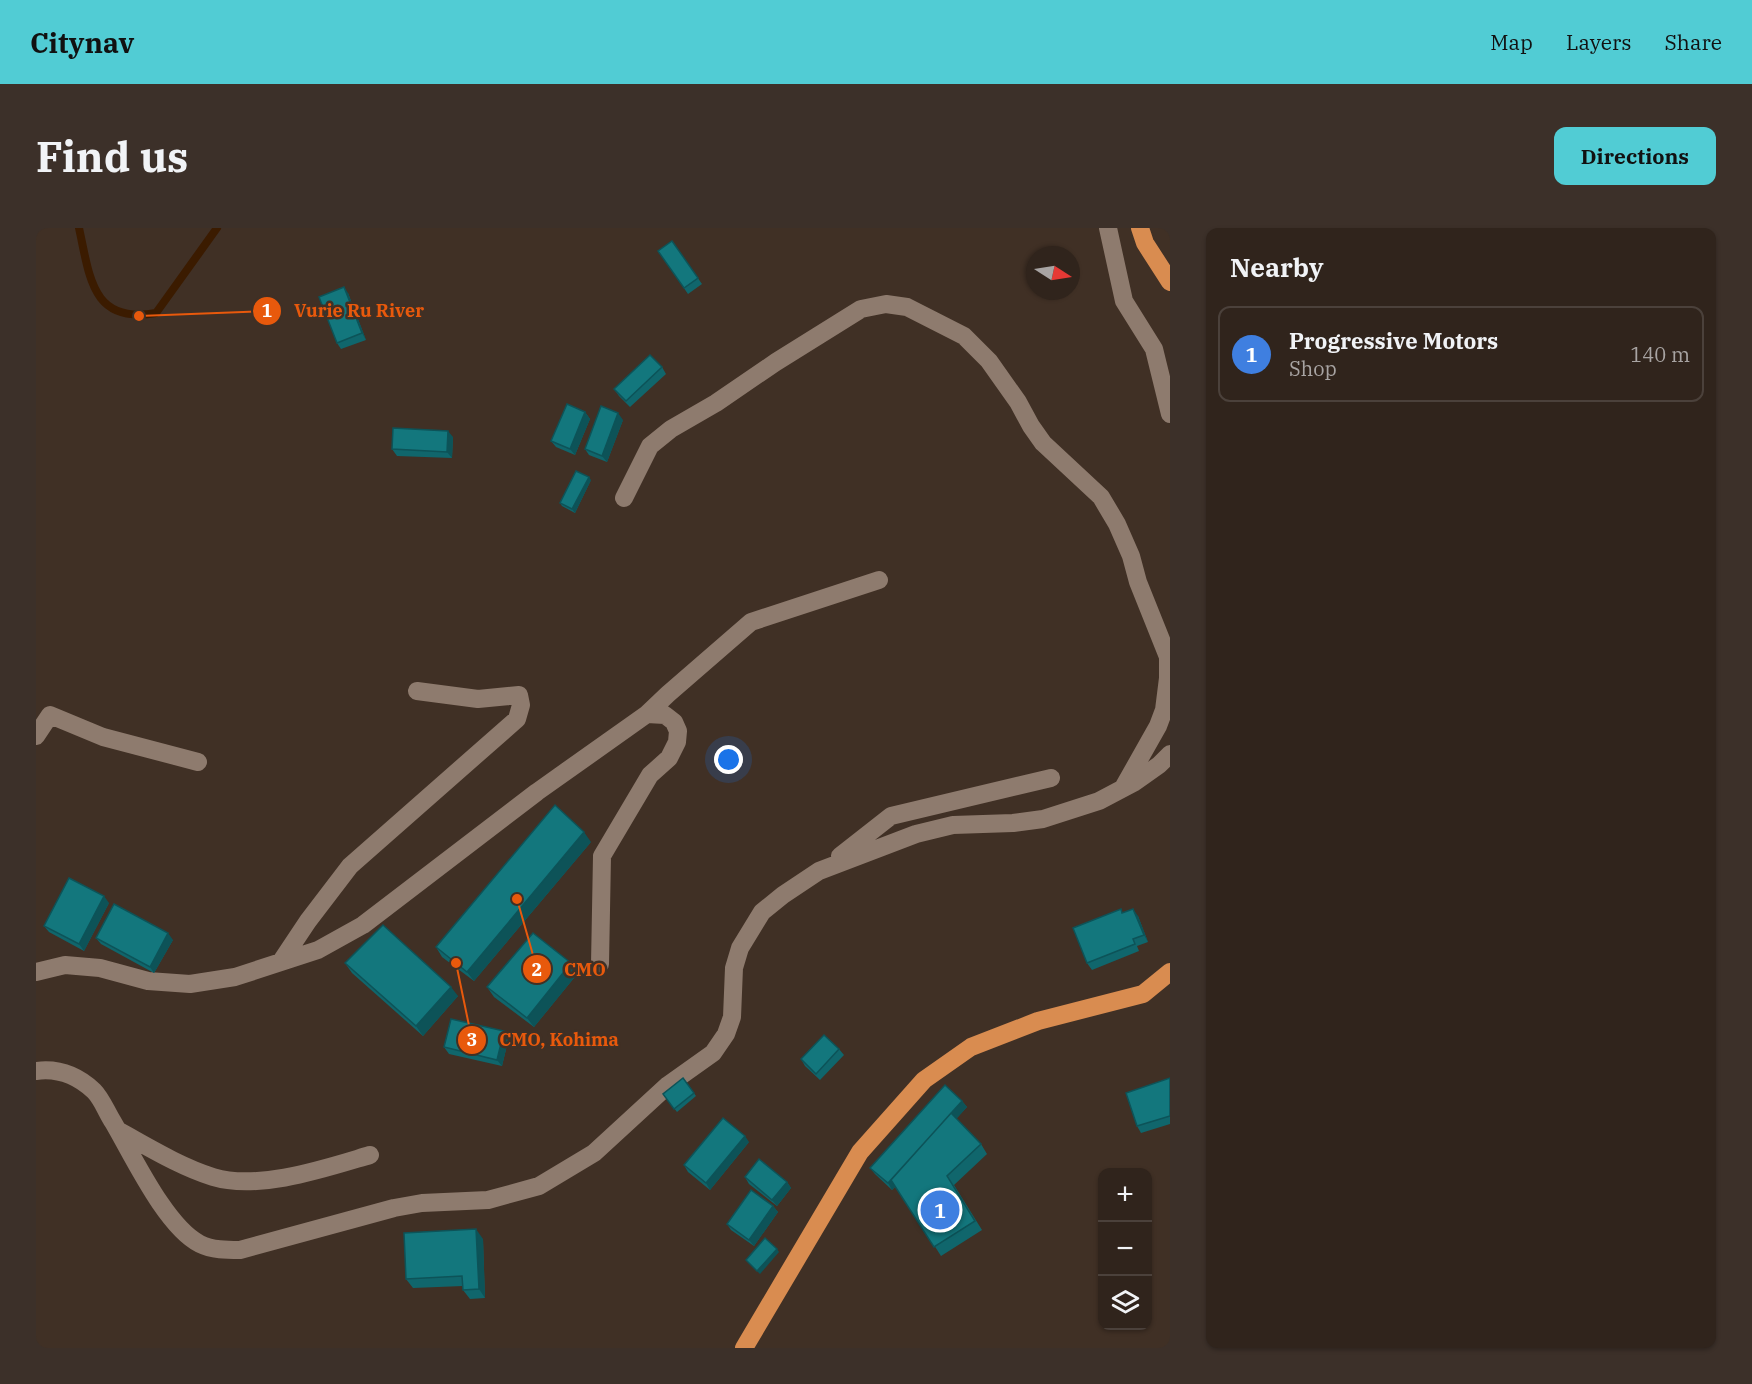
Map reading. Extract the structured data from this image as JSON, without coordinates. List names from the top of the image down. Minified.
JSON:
{"places":["Vurie Ru River","CMO","CMO, Kohima"],"north":"right","page":{"header":"Citynav","nav":["Map","Layers","Share"],"buttons":"Directions","title":"Find us","heading":"Nearby","list":[{"mark":"1","name":"Progressive Motors","note":"Shop","value":"140 m"}],"map_buttons":["+","−"],"pins":"1"}}
